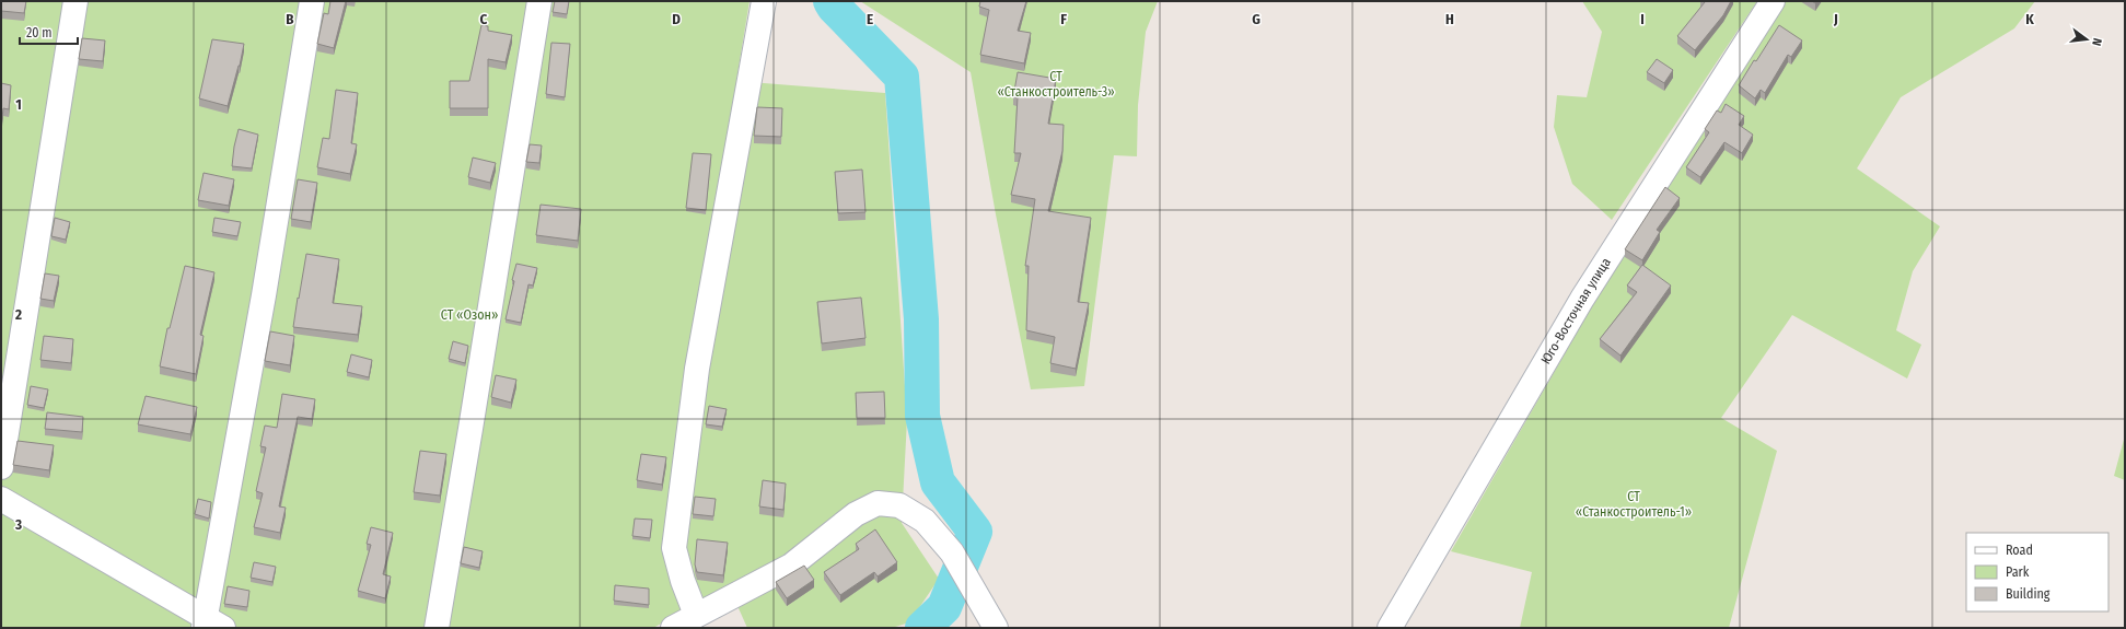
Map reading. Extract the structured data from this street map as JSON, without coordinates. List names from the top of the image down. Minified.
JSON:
{"streets":{"street":["Юго-Восточная улица"]},"parks":["СТ «Станкостроитель-3»","СТ «Озон»","СТ «Станкостроитель-1»"],"legend":["Road","Park","Building"],"scale_bar":"20 m","north":"right","grid":{"columns":["B","C","D","E","F","G","H","I","J","K"],"rows":["1","2","3"]}}
